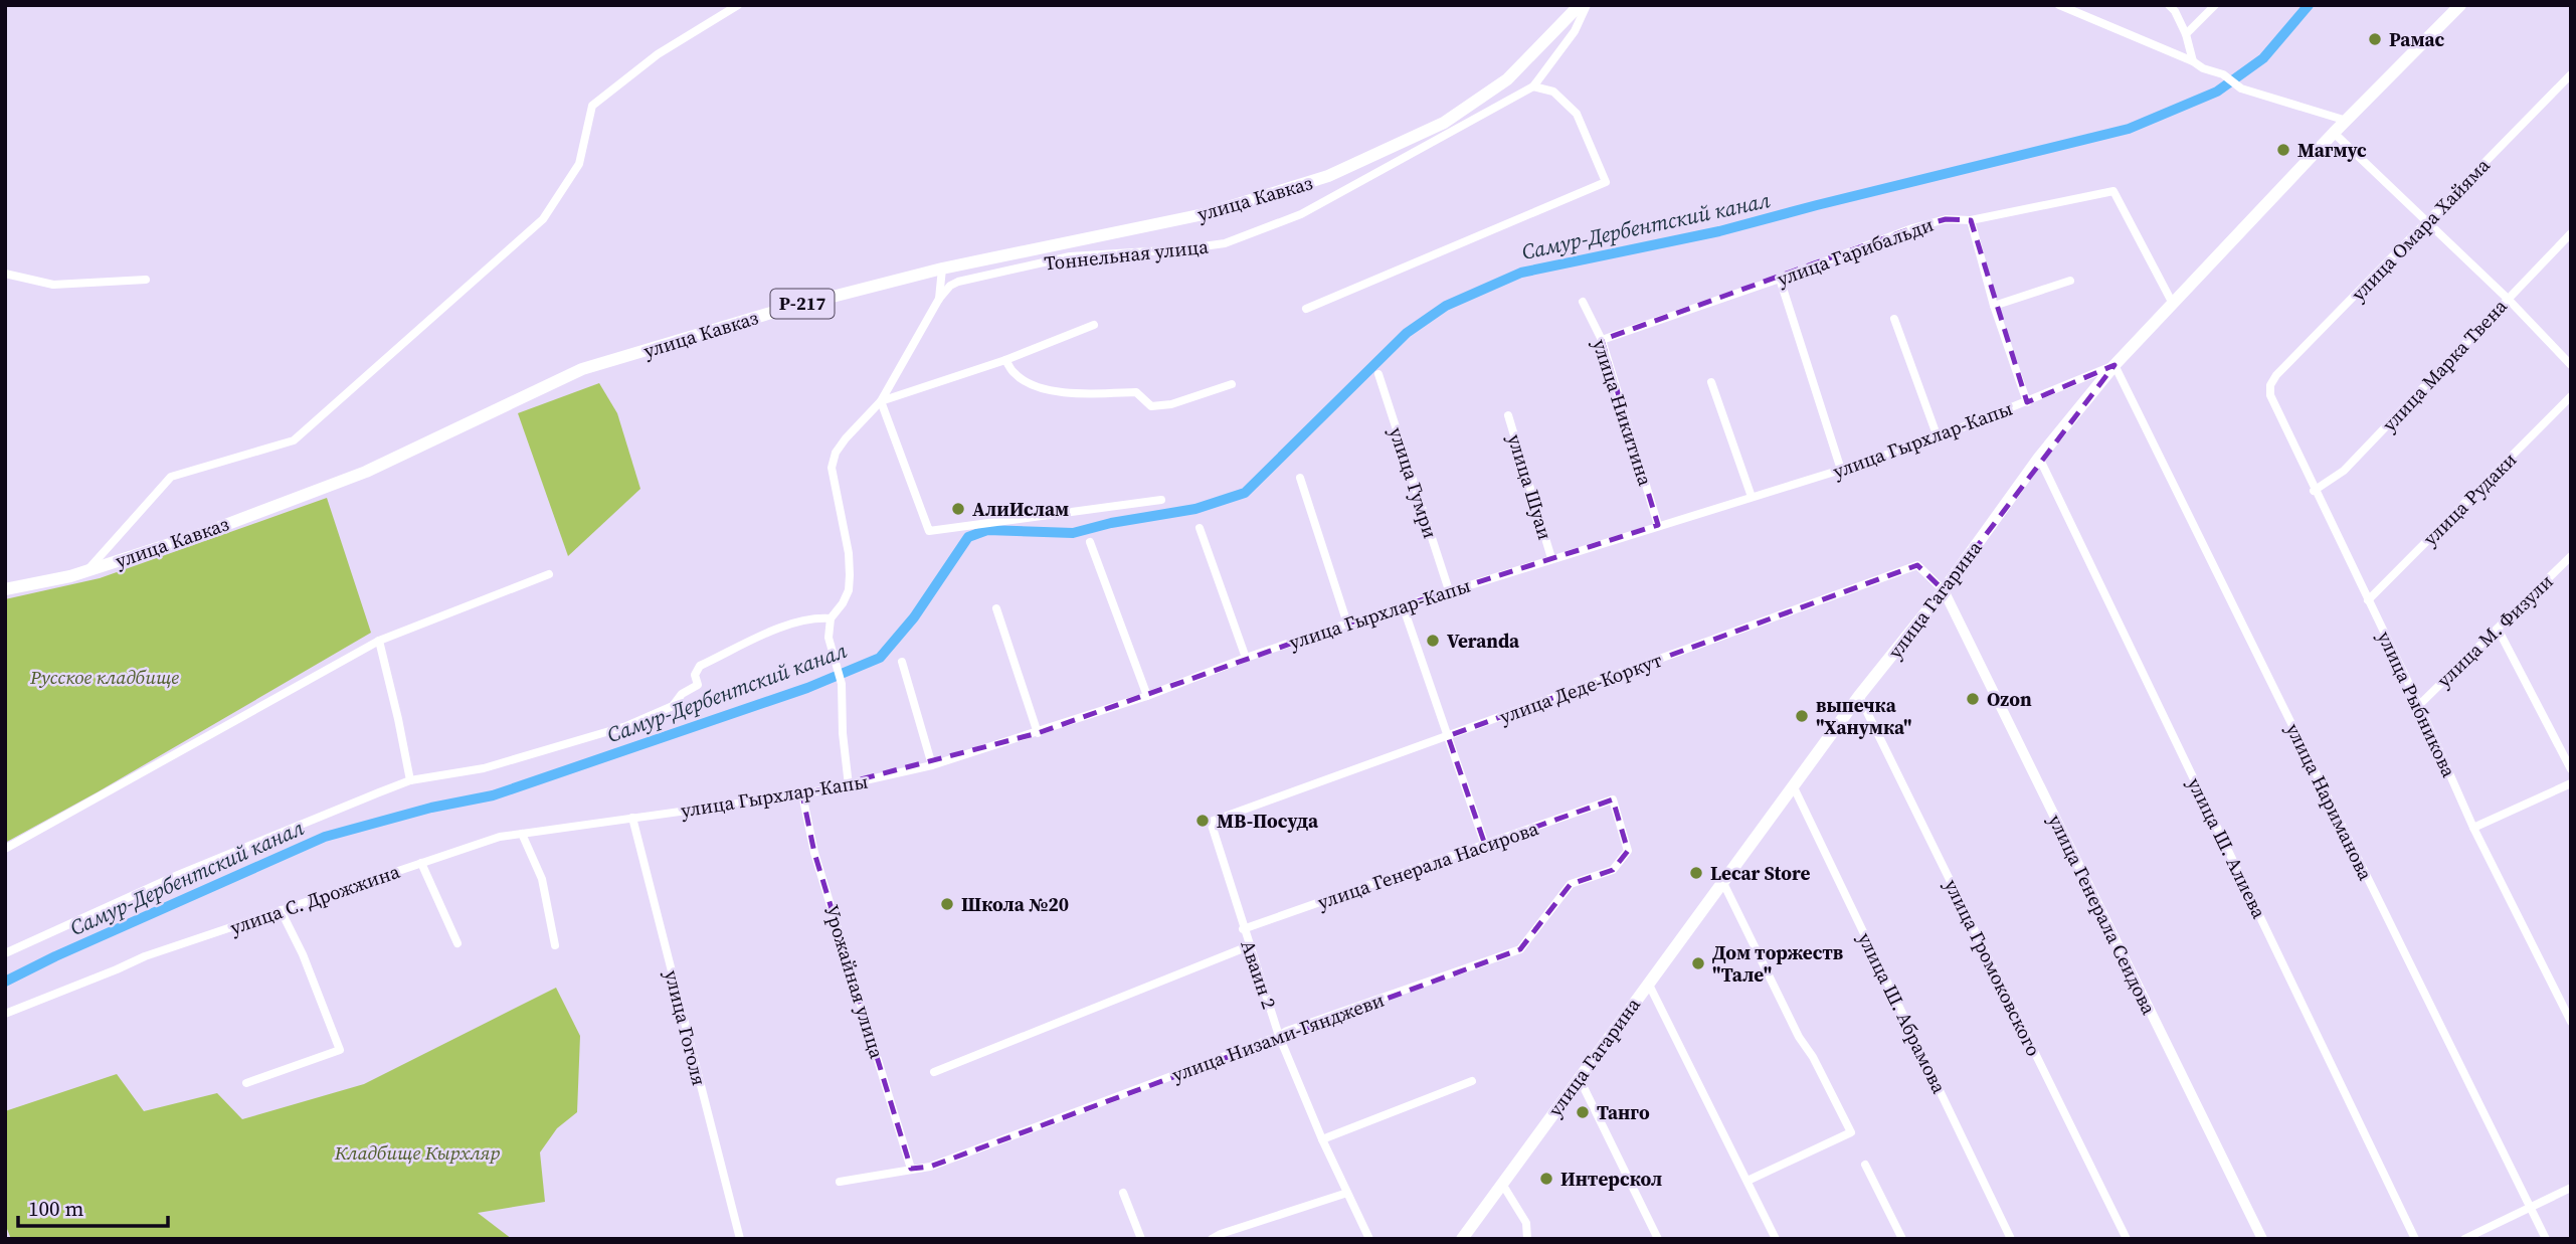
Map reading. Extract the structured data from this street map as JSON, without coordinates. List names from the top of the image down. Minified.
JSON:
{"streets":{"main road":["улица Кавказ","Р-217","улица Гагарина"],"street":["улица Омара Хайяма","улица Гарибальди","Тоннельная улица","улица Марка Твена","улица Никитина","улица Гырхлар-Капы","улица Гумри","улица Шуаи","улица Рудаки","улица М. Физули","улица Деде-Коркут","улица Рыбникова","улица Нариманова","улица Ш. Алиева","улица Генерала Насирова","улица С. Дрожжина","улица Генерала Сеидова","улица Громоковского","Аваин 2","Урожайная улица","улица Ш. Абрамова","улица Гоголя","улица Низами-Гянджеви"]},"crossings":[["улица Омара Хайяма","улица Рыбникова"],["улица Гарибальди","улица Никитина"],["улица Гарибальди","улица Гагарина"],["улица Марка Твена","улица Рыбникова"],["улица Никитина","улица Гырхлар-Капы"],["улица Гырхлар-Капы","улица Гумри"],["улица Гырхлар-Капы","улица Шуаи"],["улица Гырхлар-Капы","улица Гагарина"],["улица Гырхлар-Капы","улица Нариманова"],["улица Гырхлар-Капы","улица С. Дрожжина"],["улица Гырхлар-Капы","Урожайная улица"],["улица Гырхлар-Капы","улица Гоголя"],["улица Рудаки","улица Рыбникова"],["улица Гагарина","улица Деде-Коркут"],["улица Гагарина","улица Нариманова"],["улица Гагарина","улица Ш. Алиева"],["улица Гагарина","улица Генерала Сеидова"],["улица Гагарина","улица Громоковского"],["улица Гагарина","улица Ш. Абрамова"],["улица М. Физули","улица Рыбникова"],["улица Деде-Коркут","улица Генерала Сеидова"],["улица Деде-Коркут","Аваин 2"],["улица Генерала Насирова","Аваин 2"],["улица Генерала Насирова","улица Низами-Гянджеви"],["улица С. Дрожжина","улица Гоголя"],["Аваин 2","улица Низами-Гянджеви"],["Урожайная улица","улица Низами-Гянджеви"]],"water":["Самур-Дербентский канал"],"parks":["Русское кладбище","Кладбище Кырхляр"],"places":["Рамас","Магмус","АлиИслам","Veranda","Ozon","выпечка \"Ханумка\"","МВ-Посуда","Lecar Store","Школа №20","Дом торжеств \"Тале\"","Танго","Интерскол"],"scale_bar":"100 m"}
